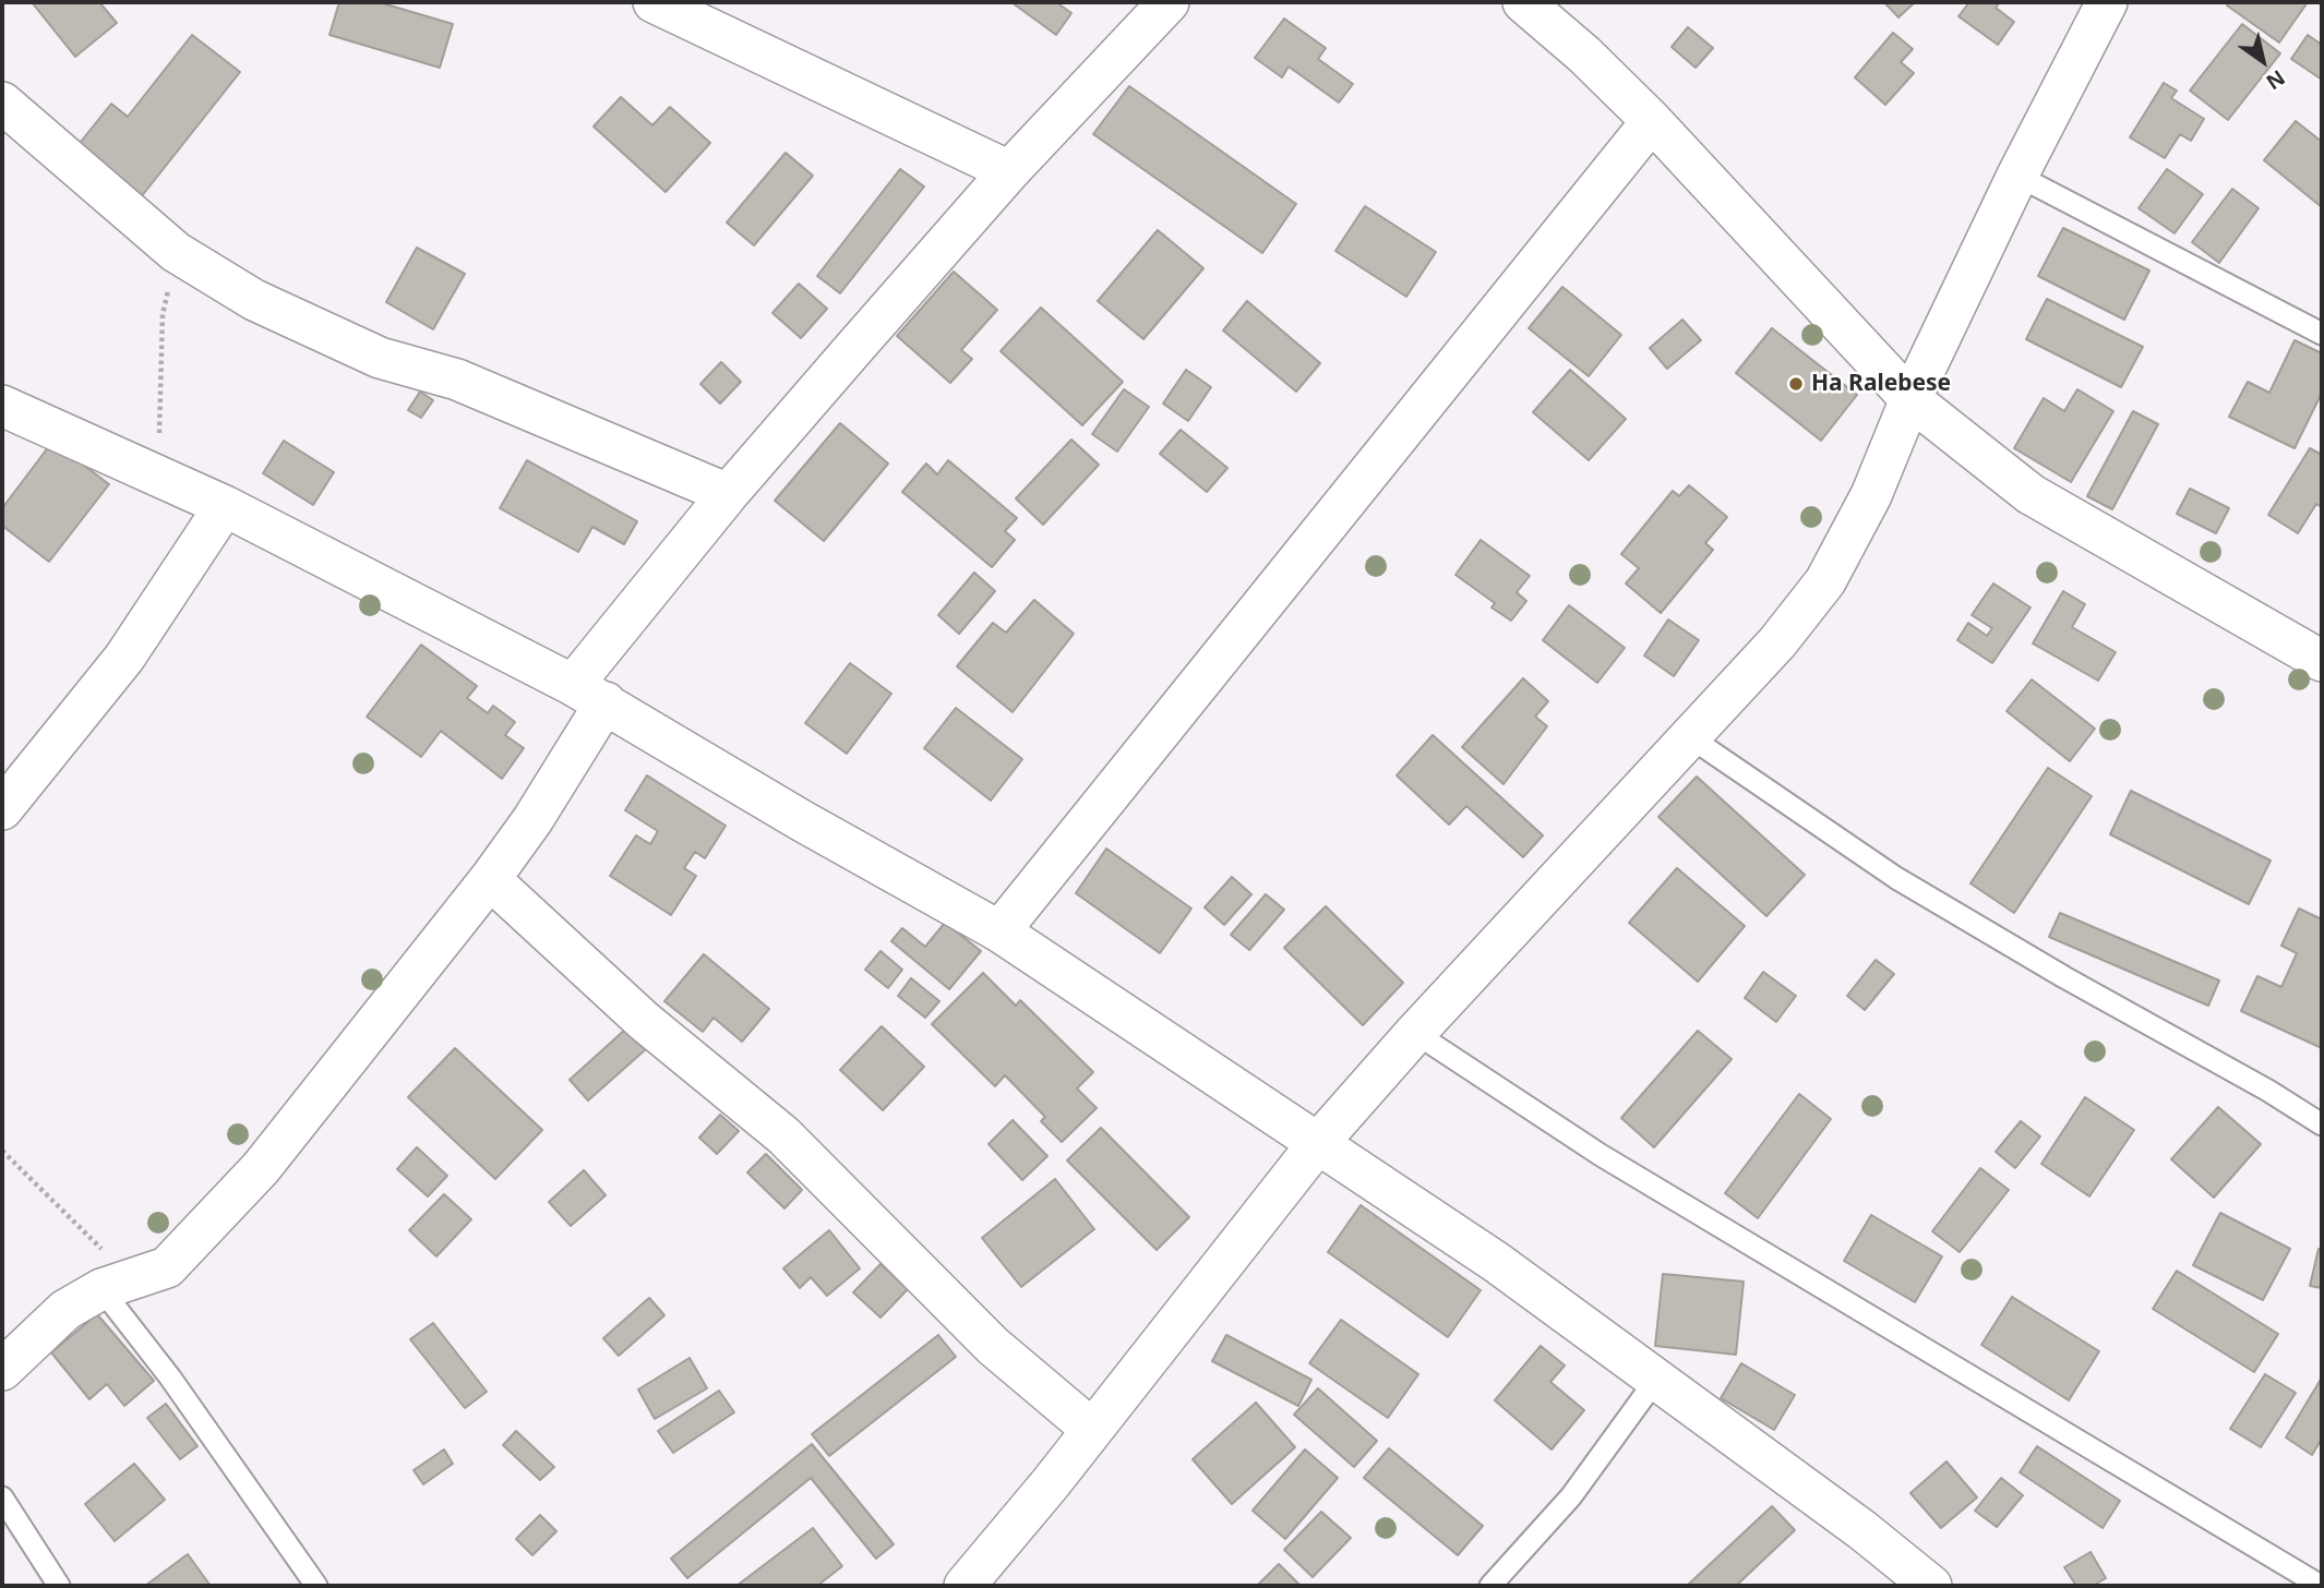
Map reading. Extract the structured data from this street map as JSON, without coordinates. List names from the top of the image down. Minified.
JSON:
{"places":["Ha Ralebese"],"north":"bottom right"}
